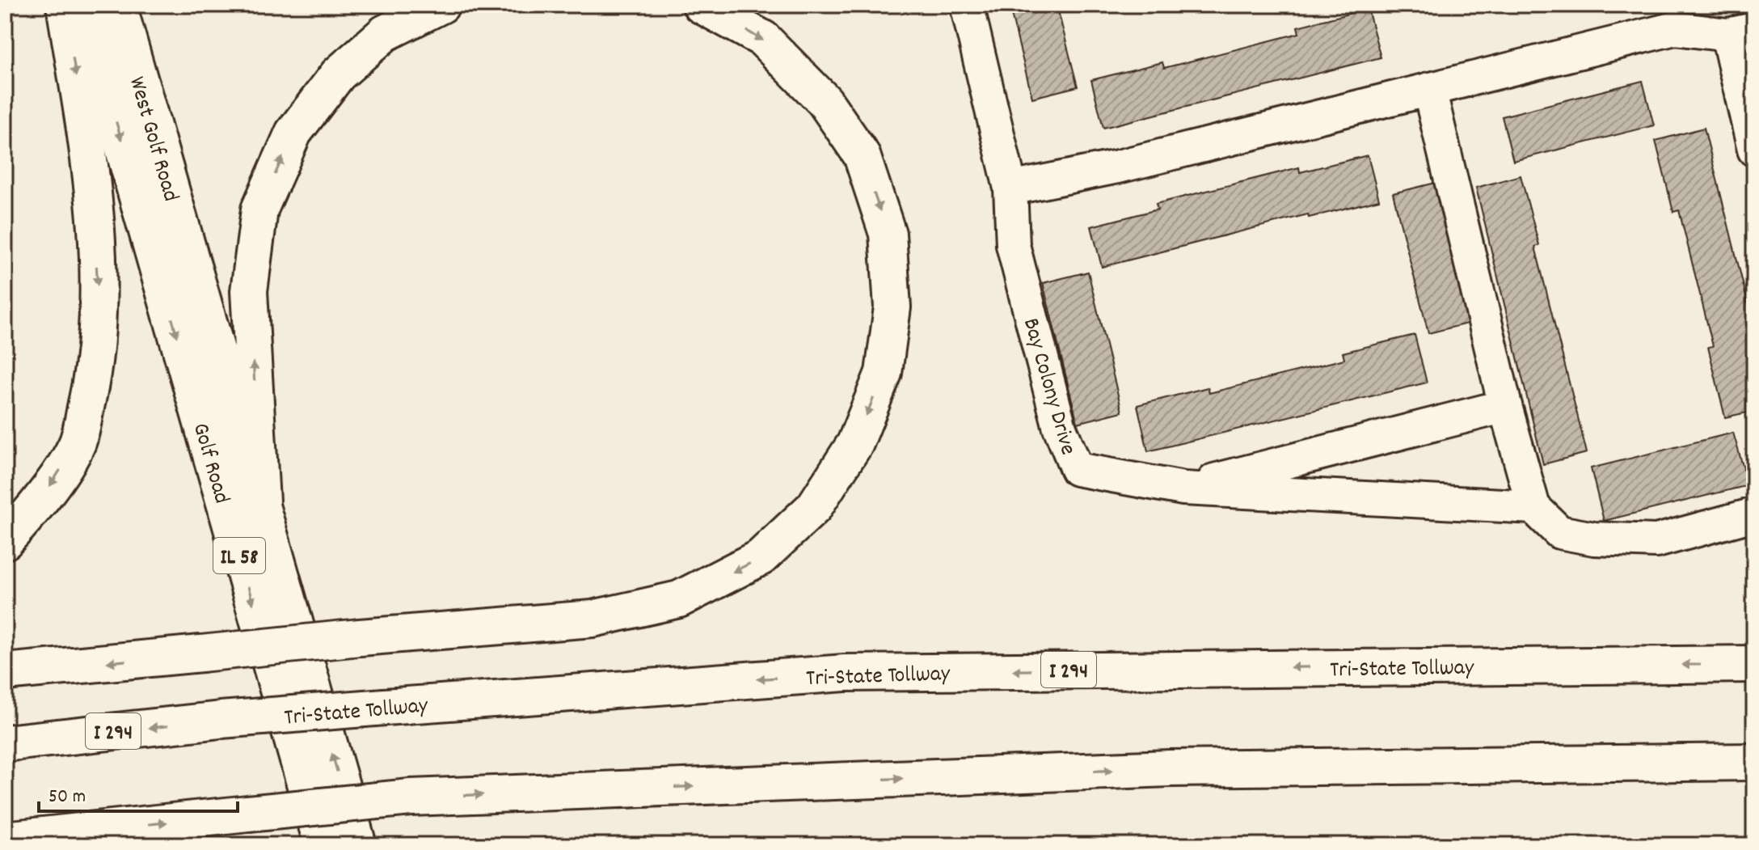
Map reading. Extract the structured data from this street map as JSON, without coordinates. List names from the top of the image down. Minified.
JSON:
{"streets":{"main road":["West Golf Road","Golf Road","IL 58","Tri-State Tollway","I 294"],"street":["Bay Colony Drive"]},"crossings":[["West Golf Road","Golf Road"]],"scale_bar":"50 m"}
